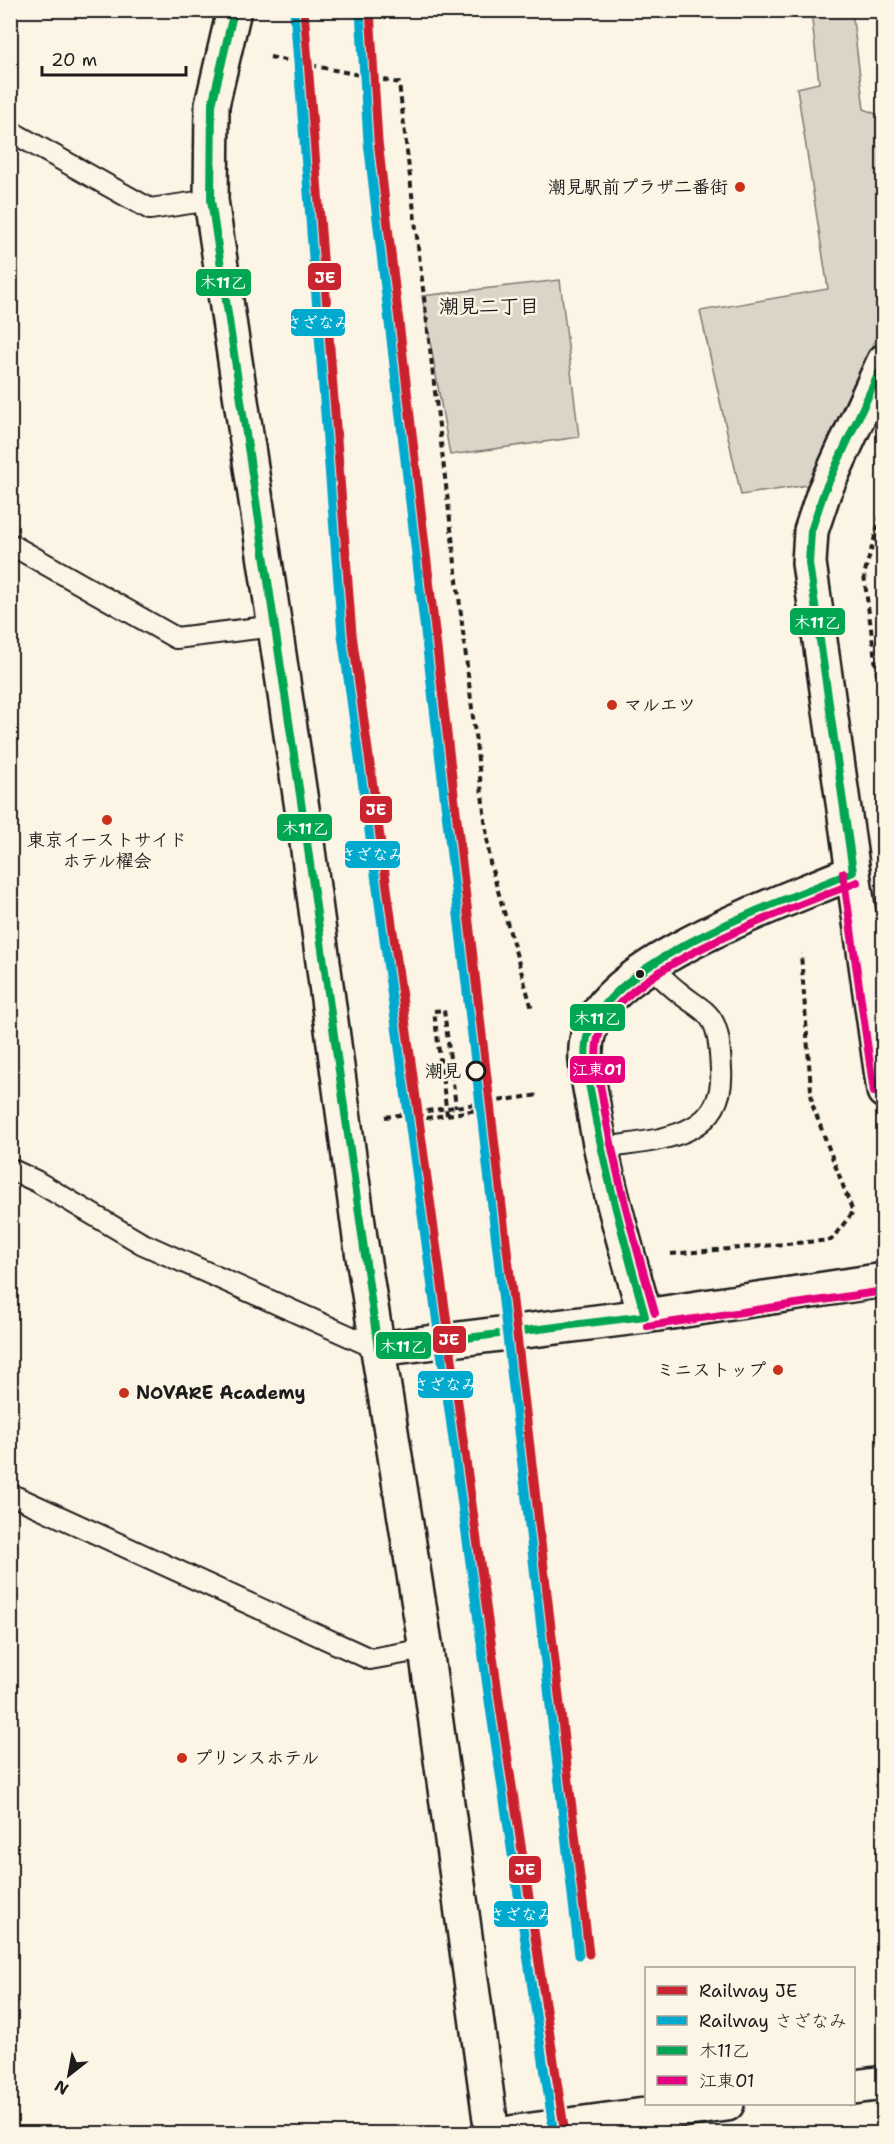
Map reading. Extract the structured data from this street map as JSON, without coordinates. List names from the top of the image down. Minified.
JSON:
{"districts":["潮見二丁目"],"places":["潮見駅前プラザ二番街","マルエツ","東京イーストサイド ホテル櫂会","潮見","ミニストップ","NOVARE Academy","プリンスホテル"],"lines":["rail line JE","transit line 木11乙","rail line さざなみ","transit line 江東01"],"legend":["Railway JE","Railway さざなみ","木11乙","江東01"],"scale_bar":"20 m","north":"bottom left"}
